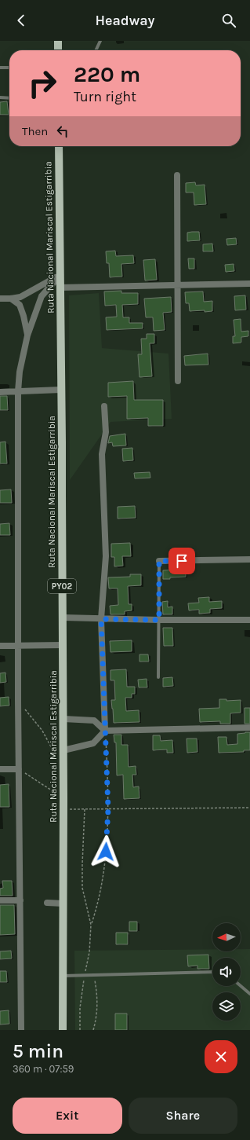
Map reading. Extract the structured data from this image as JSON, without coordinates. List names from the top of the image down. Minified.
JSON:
{"streets":{"main road":["Ruta Nacional Mariscal Estigarribia","PY02"]},"north":"left","page":{"header":"Headway","turn":["220 m","Turn right"],"then":"Then","heading":["5 min","360 m · 07:59"],"buttons":["Exit","Share"]}}
